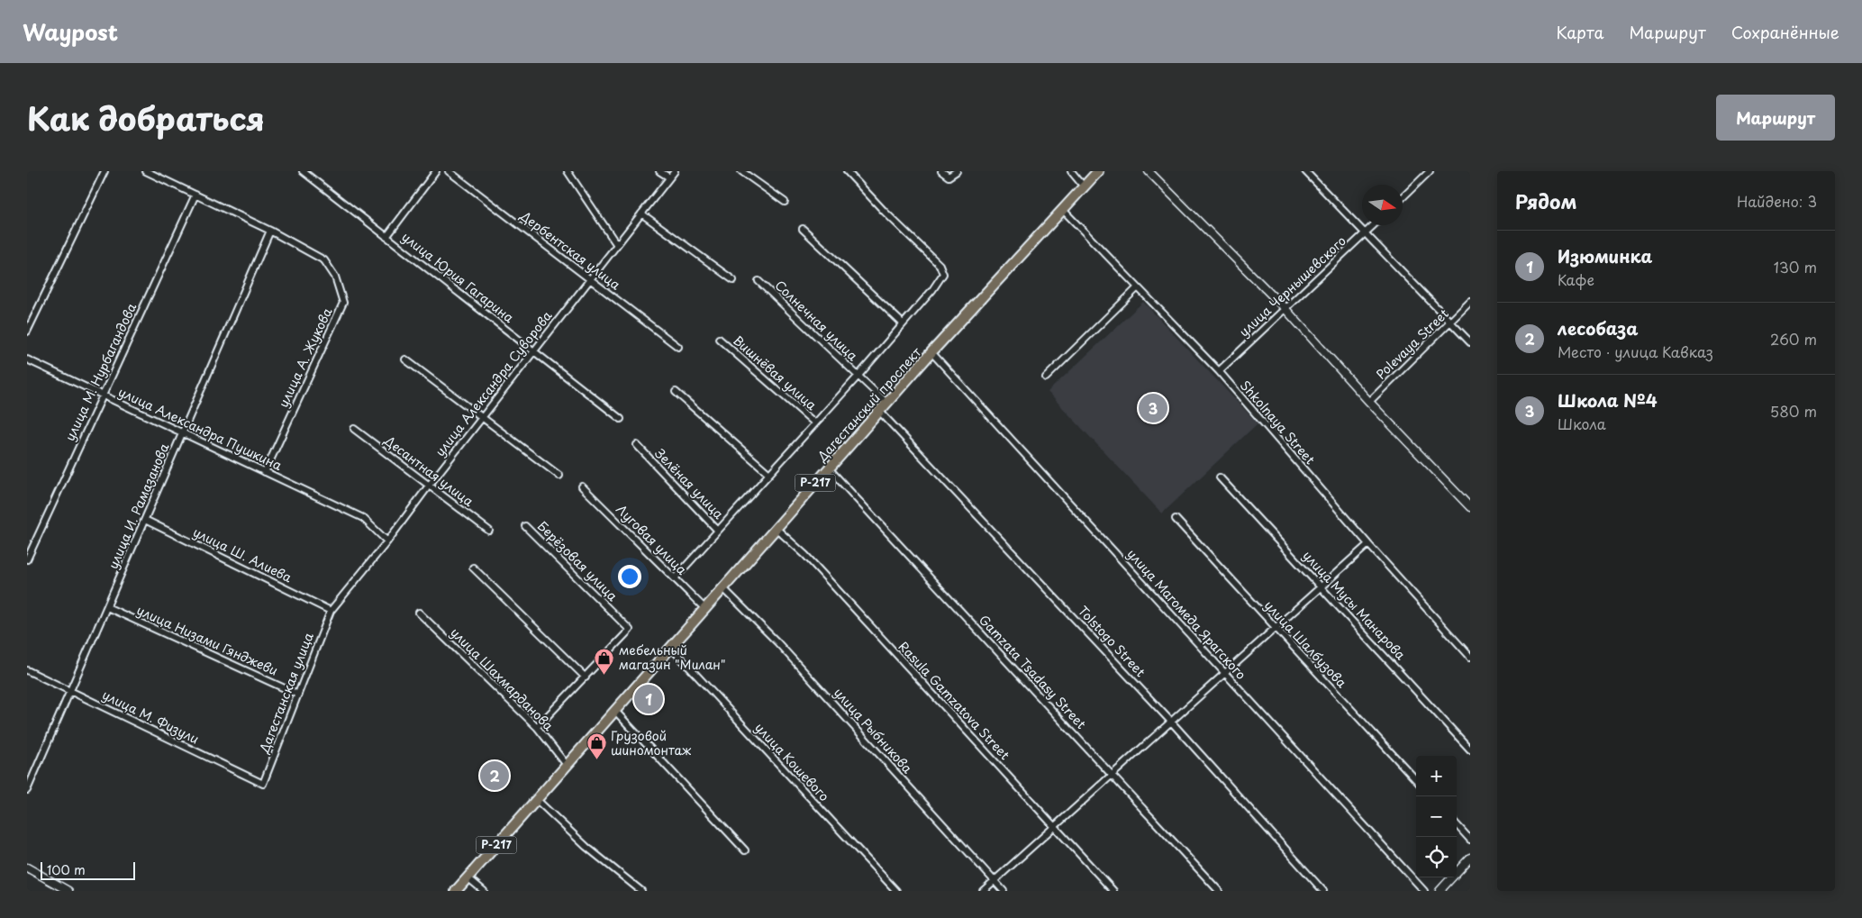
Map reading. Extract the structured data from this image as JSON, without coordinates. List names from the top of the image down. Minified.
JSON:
{"streets":{"highway":["Дагестанский проспект","Р-217"],"street":["Дербентская улица","улица Юрия Гагарина","улица Чернышевского","Солнечная улица","Polevaya Street","улица А. Жукова","улица М. Нурбагандова","Вишнёвая улица","улица Александра Суворова","Shkolnaya Street","улица Александра Пушкина","Десантная улица","Зелёная улица","улица И. Рамазанова","Луговая улица","улица Ш. Алиева","Берёзовая улица","улица Мусы Манарова","улица Магомеда Ярагского","улица Низами Гянджеви","Tolstogo Street","улица Шалбузова","Gamzata Tsadasy Street","улица Шахмарданова","Дагестанская улица","Rasula Gamzatova Street","улица М. Физули","улица Рыбникова","улица Кошевого"]},"crossings":[["Дербентская улица","улица Александра Суворова"],["улица Юрия Гагарина","улица Александра Суворова"],["улица Чернышевского","Shkolnaya Street"],["Солнечная улица","Дагестанский проспект"],["улица А. Жукова","улица М. Нурбагандова"],["улица А. Жукова","улица Александра Пушкина"],["улица А. Жукова","улица И. Рамазанова"],["улица М. Нурбагандова","улица Александра Пушкина"],["улица Александра Суворова","улица Александра Пушкина"],["улица Александра Суворова","Десантная улица"],["улица Александра Суворова","улица Ш. Алиева"],["улица Александра Суворова","Дагестанская улица"],["Дагестанский проспект","Shkolnaya Street"],["Дагестанский проспект","Р-217"],["Дагестанский проспект","Луговая улица"],["Дагестанский проспект","улица Магомеда Ярагского"],["Дагестанский проспект","Tolstogo Street"],["Дагестанский проспект","Gamzata Tsadasy Street"],["Дагестанский проспект","улица Шахмарданова"],["Дагестанский проспект","Rasula Gamzatova Street"],["Дагестанский проспект","улица Рыбникова"],["Дагестанский проспект","улица Кошевого"],["улица Александра Пушкина","улица И. Рамазанова"],["Зелёная улица","Луговая улица"],["улица И. Рамазанова","улица Ш. Алиева"],["улица И. Рамазанова","улица Низами Гянджеви"],["улица И. Рамазанова","улица М. Физули"],["улица Ш. Алиева","Дагестанская улица"],["улица Низами Гянджеви","Дагестанская улица"],["Дагестанская улица","улица М. Физули"]],"places":{"shop":["мебельный магазин \"Милан\"","Грузовой шиномонтаж"]},"scale_bar":"100 m","north":"right","page":{"header":"Waypost","nav":["Карта","Маршрут","Сохранённые"],"title":"Как добраться","buttons":"Маршрут","heading":["Рядом","Найдено: 3"],"list":[{"mark":"1","name":"Изюминка","note":"Кафе","value":"130 m"},{"mark":"2","name":"лесобаза","note":"Место · улица Кавказ","value":"260 m"},{"mark":"3","name":"Школа №4","note":"Школа","value":"580 m"}],"pins":["3","1","2"],"map_buttons":["+","−"],"scale":"100 m"}}
